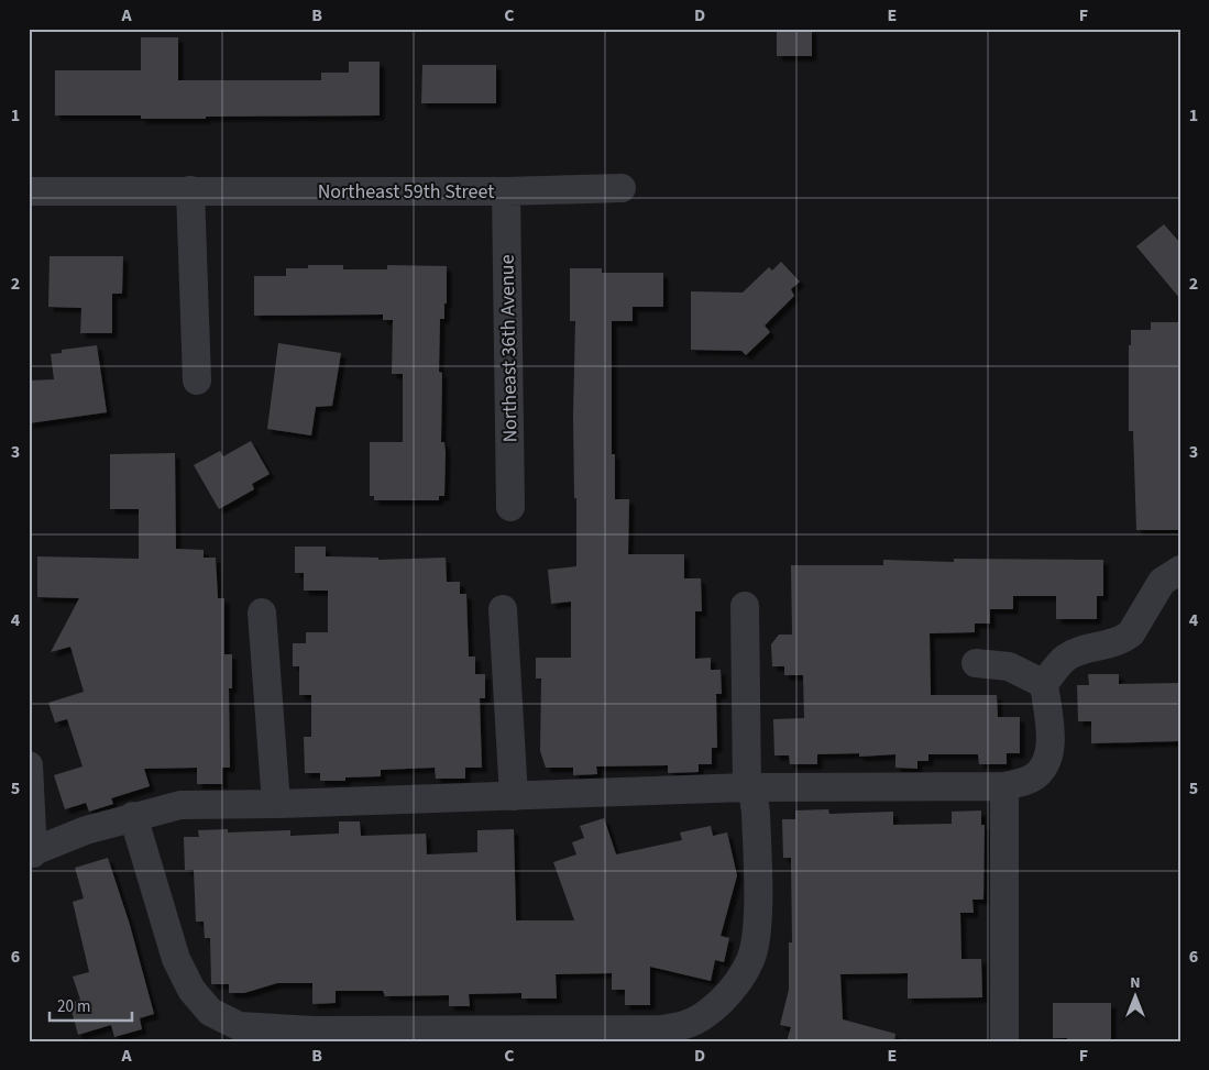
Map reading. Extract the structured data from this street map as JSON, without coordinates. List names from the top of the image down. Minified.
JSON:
{"streets":{"street":["Northeast 59th Street","Northeast 36th Avenue"]},"crossings":[["Northeast 59th Street","Northeast 36th Avenue"]],"scale_bar":"20 m","north":"top","grid":{"columns":["A","B","C","D","E","F"],"rows":["1","2","3","4","5","6"]}}
